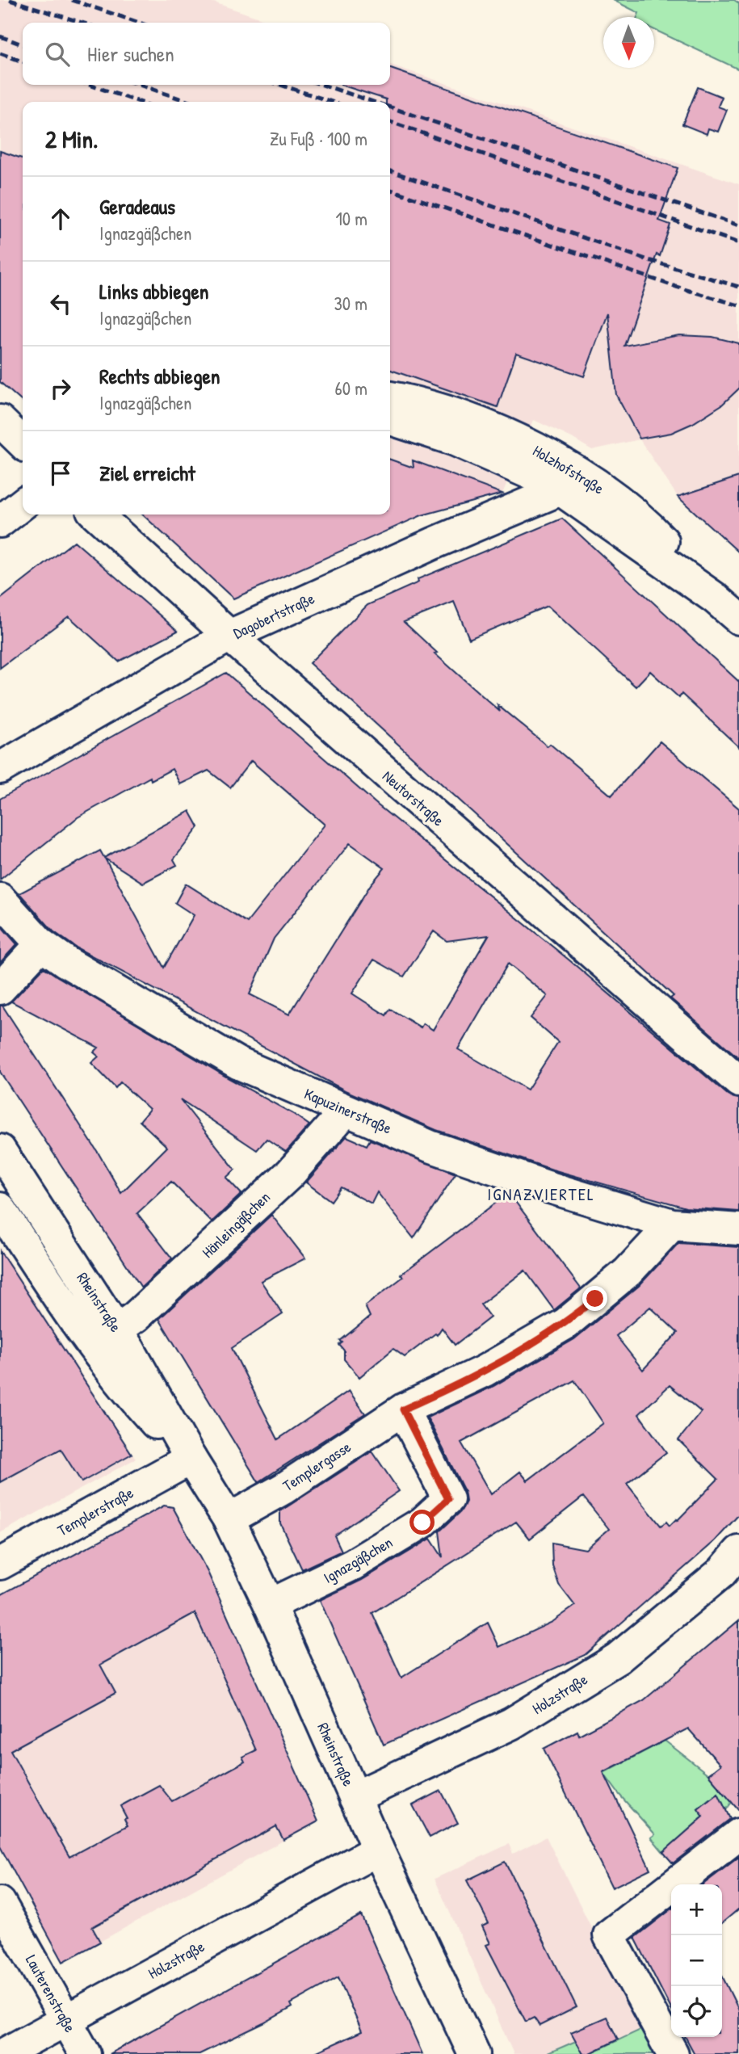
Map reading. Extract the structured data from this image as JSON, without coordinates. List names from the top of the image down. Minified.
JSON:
{"streets":{"street":["Holzhofstraße","Dagobertstraße","Neutorstraße","Kapuzinerstraße","Hänleingäßchen","Rheinstraße","Templergasse","Templerstraße","Ignazgäßchen","Holzstraße","Lauterenstraße"]},"crossings":[["Holzhofstraße","Dagobertstraße"],["Dagobertstraße","Neutorstraße"],["Kapuzinerstraße","Hänleingäßchen"],["Hänleingäßchen","Rheinstraße"],["Rheinstraße","Templergasse"],["Rheinstraße","Templerstraße"],["Rheinstraße","Ignazgäßchen"],["Rheinstraße","Holzstraße"],["Templergasse","Ignazgäßchen"],["Holzstraße","Lauterenstraße"]],"districts":["IGNAZVIERTEL"],"north":"bottom","page":{"search":"Hier suchen","heading":["2 Min.","Zu Fuß · 100 m"],"list":[["Geradeaus","Ignazgäßchen","10 m"],["Links abbiegen","Ignazgäßchen","30 m"],["Rechts abbiegen","Ignazgäßchen","60 m"],"Ziel erreicht"],"map_buttons":["+","−"]}}
